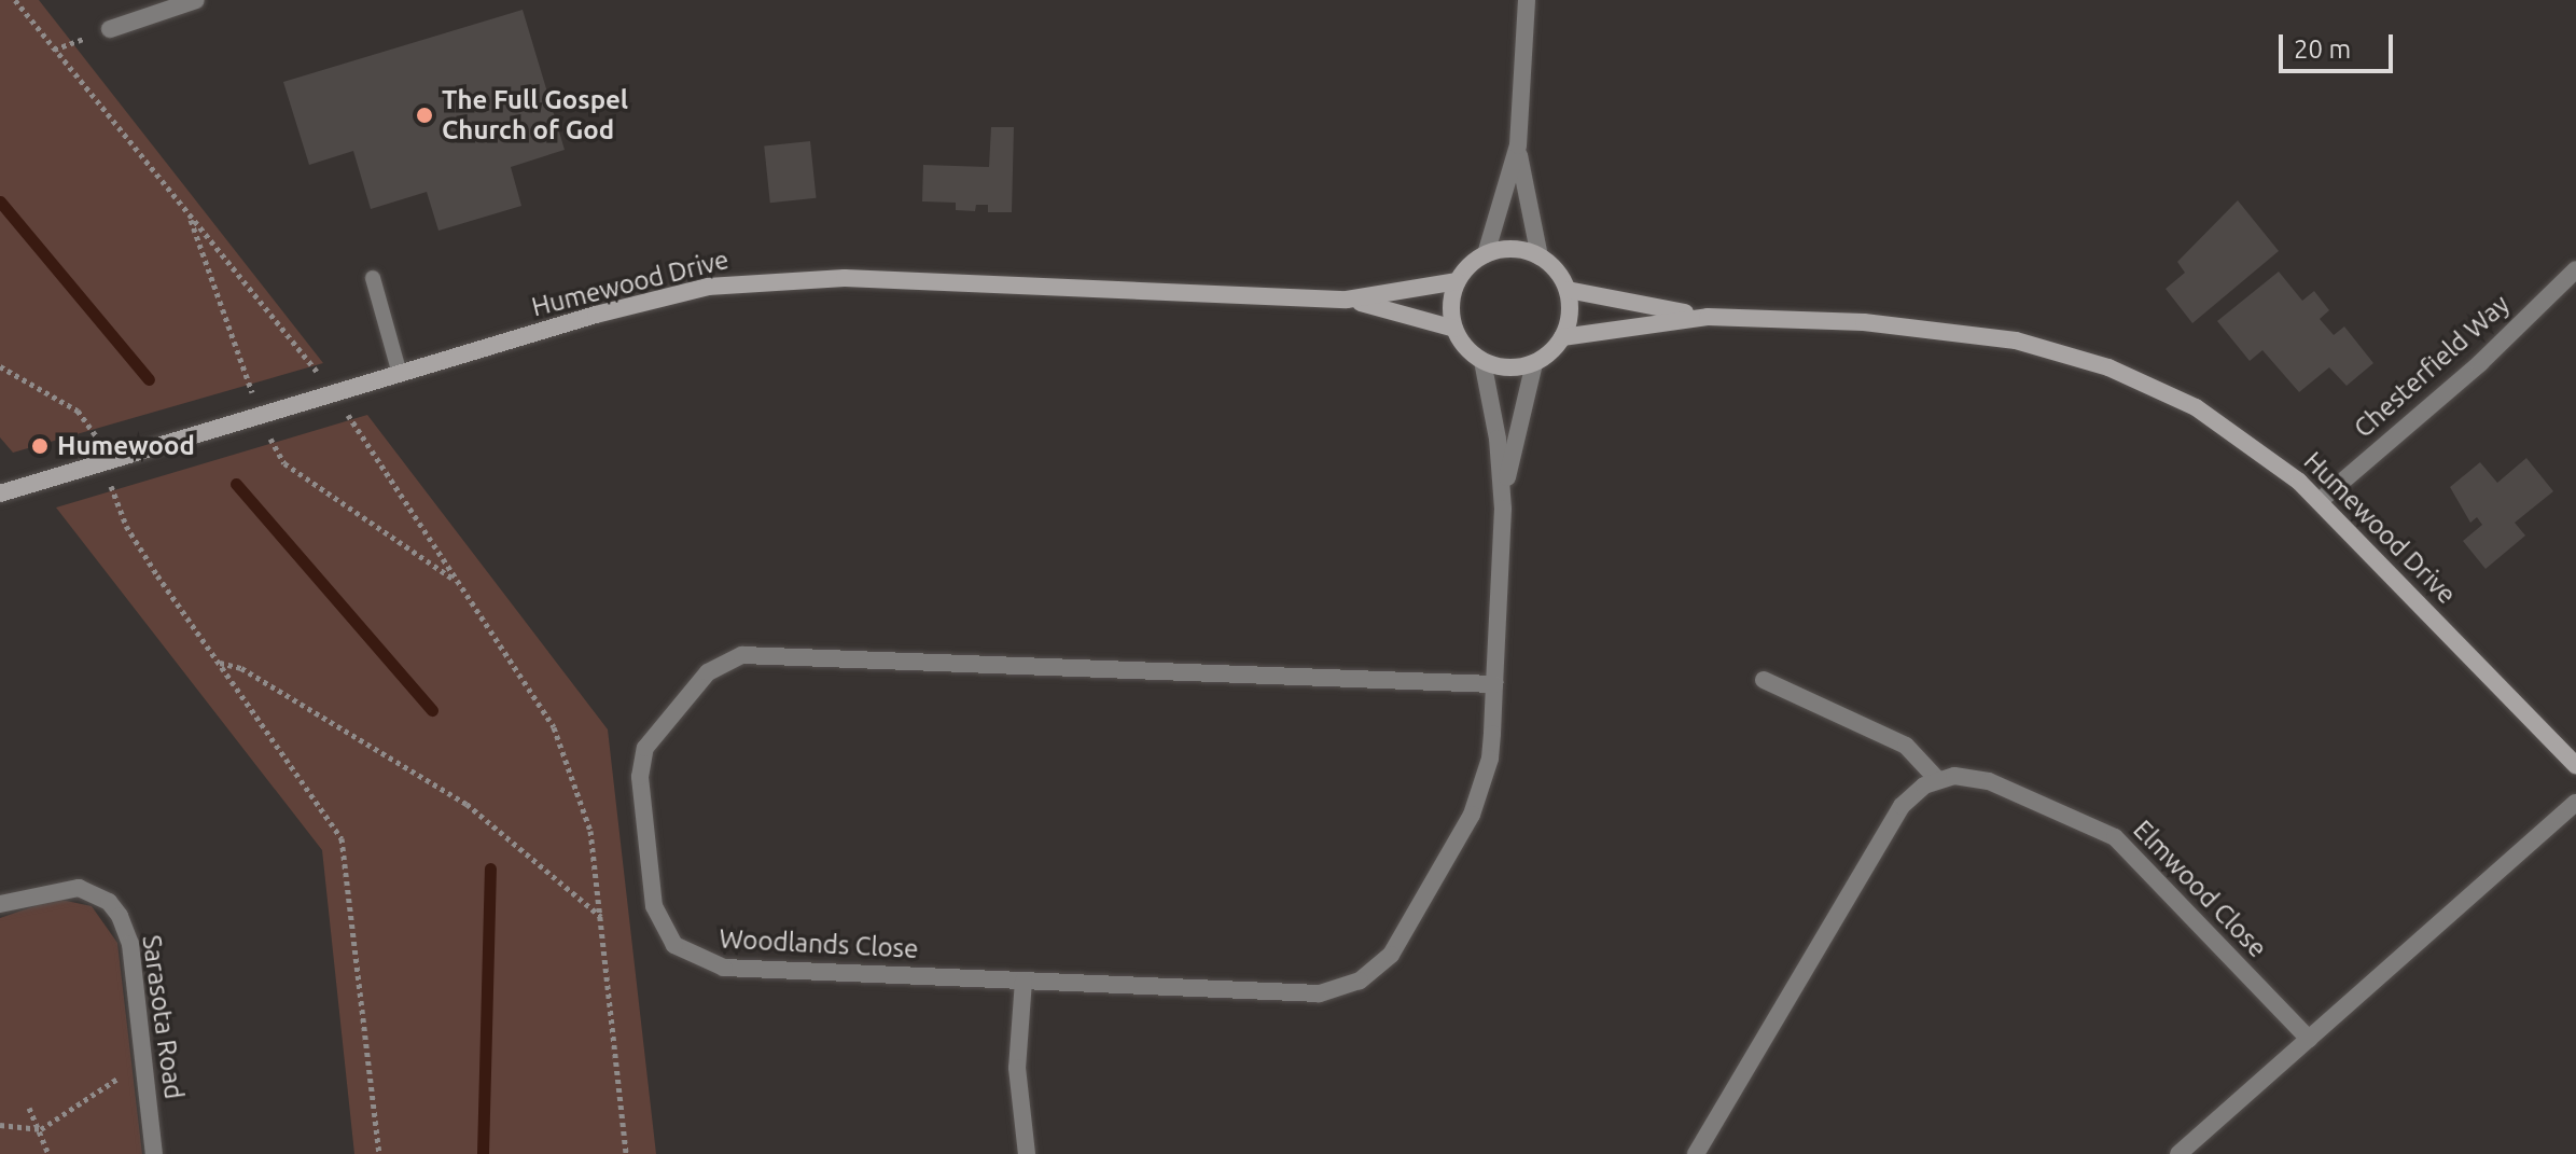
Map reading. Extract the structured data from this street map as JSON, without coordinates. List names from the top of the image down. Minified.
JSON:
{"streets":{"street":["Humewood Drive","Chesterfield Way","Elmwood Close","Woodlands Close","Sarasota Road"]},"crossings":[["Humewood Drive","Chesterfield Way"],["Humewood Drive","Woodlands Close"]],"places":["The Full Gospel Church of God","Humewood"],"scale_bar":"20 m"}
